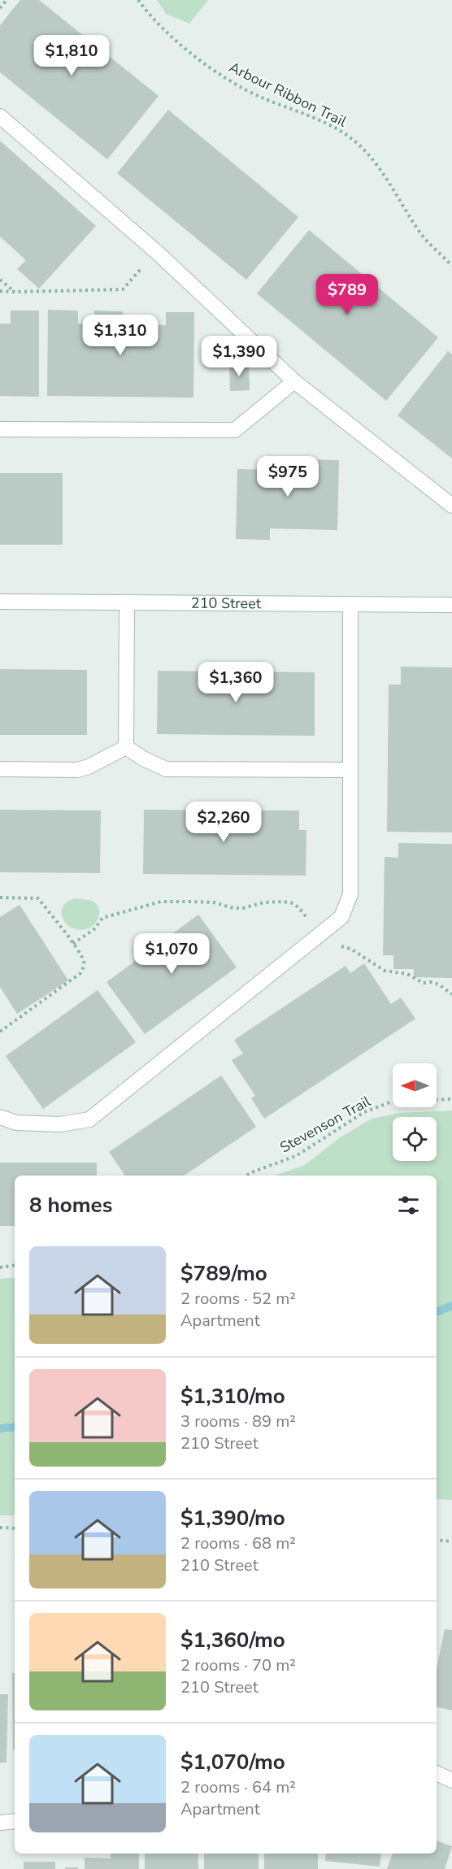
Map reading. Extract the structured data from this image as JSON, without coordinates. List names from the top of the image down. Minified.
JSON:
{"streets":{"street":["210 Street"],"path":["Arbour Ribbon Trail","Stevenson Trail"]},"north":"left","page":{"price":["$1,810","$789","$1,310","$1,390","$975","$1,360","$2,260","$1,070"],"heading":"8 homes","list":[{"name":"$789/mo","note":"2 rooms · 52 m² · Apartment"},{"name":"$1,310/mo","note":"3 rooms · 89 m² · 210 Street"},{"name":"$1,390/mo","note":"2 rooms · 68 m² · 210 Street"},{"name":"$1,360/mo","note":"2 rooms · 70 m² · 210 Street"},{"name":"$1,070/mo","note":"2 rooms · 64 m² · Apartment"}]}}
